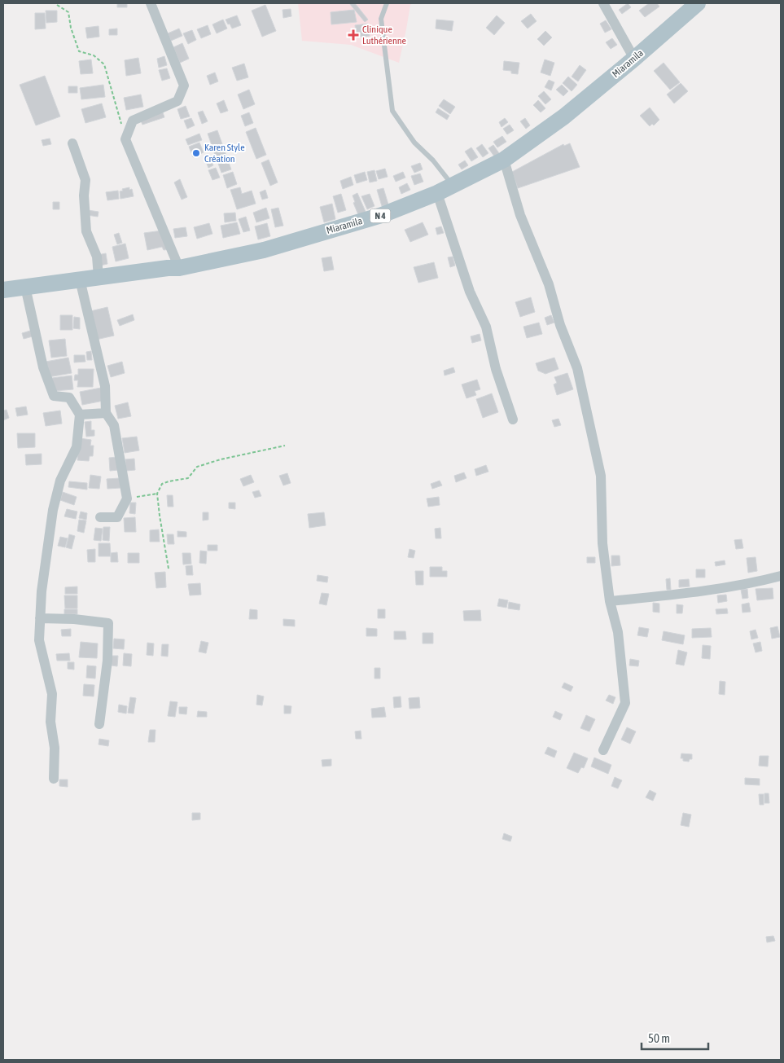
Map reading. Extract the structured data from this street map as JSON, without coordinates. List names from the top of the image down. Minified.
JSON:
{"streets":{"main road":["Miaramila","N 4"]},"places":{"health":["Clinique Luthérienne"],"other":["Karen Style Création"]},"scale_bar":"50 m"}
